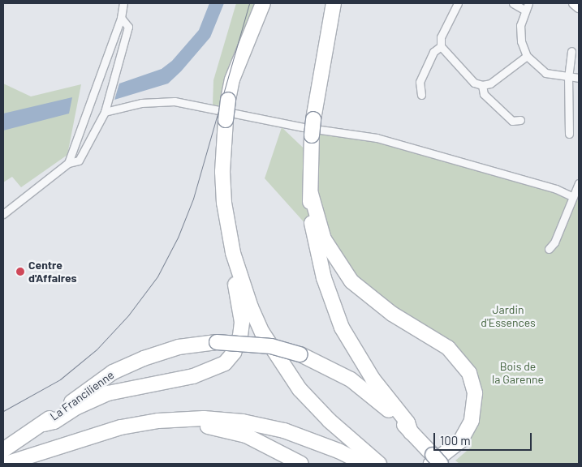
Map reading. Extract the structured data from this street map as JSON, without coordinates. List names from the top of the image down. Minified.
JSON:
{"streets":{"highway":["La Francilienne"]},"parks":["Jardin d'Essences","Bois de la Garenne"],"places":["Centre d'Affaires"],"scale_bar":"100 m"}
